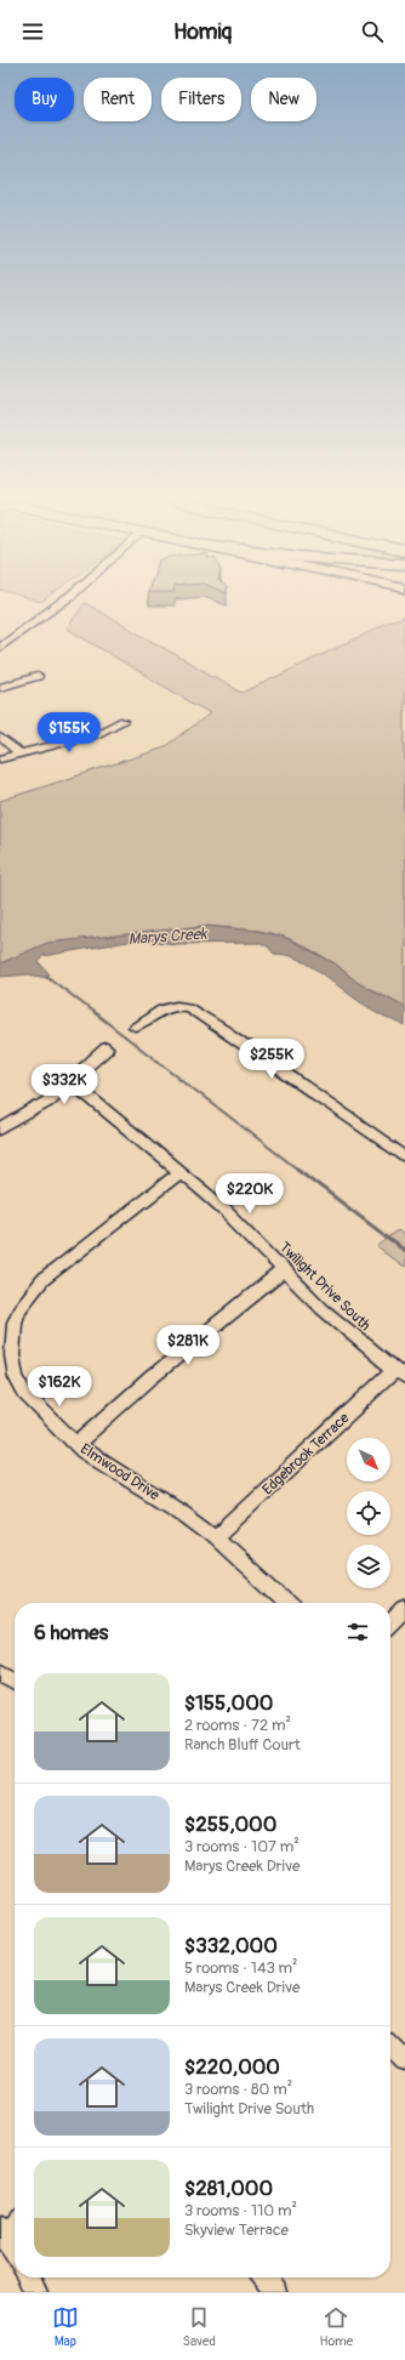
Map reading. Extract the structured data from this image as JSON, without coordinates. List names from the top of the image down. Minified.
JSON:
{"streets":{"street":["Twilight Drive South","Edgebrook Terrace","Elmwood Drive"]},"crossings":[["Twilight Drive South","Edgebrook Terrace"],["Twilight Drive South","Elmwood Drive"],["Edgebrook Terrace","Elmwood Drive"]],"water":["Marys Creek"],"north":"bottom right","page":{"header":"Homiq","chip":["Buy","Rent","Filters","New"],"price":["$155K","$255K","$332K","$220K","$281K","$162K"],"heading":"6 homes","list":[{"name":"$155,000","note":"2 rooms · 72 m² · Ranch Bluff Court"},{"name":"$255,000","note":"3 rooms · 107 m² · Marys Creek Drive"},{"name":"$332,000","note":"5 rooms · 143 m² · Marys Creek Drive"},{"name":"$220,000","note":"3 rooms · 80 m² · Twilight Drive South"},{"name":"$281,000","note":"3 rooms · 110 m² · Skyview Terrace"}],"tabs":["Map","Saved","Home"]}}
